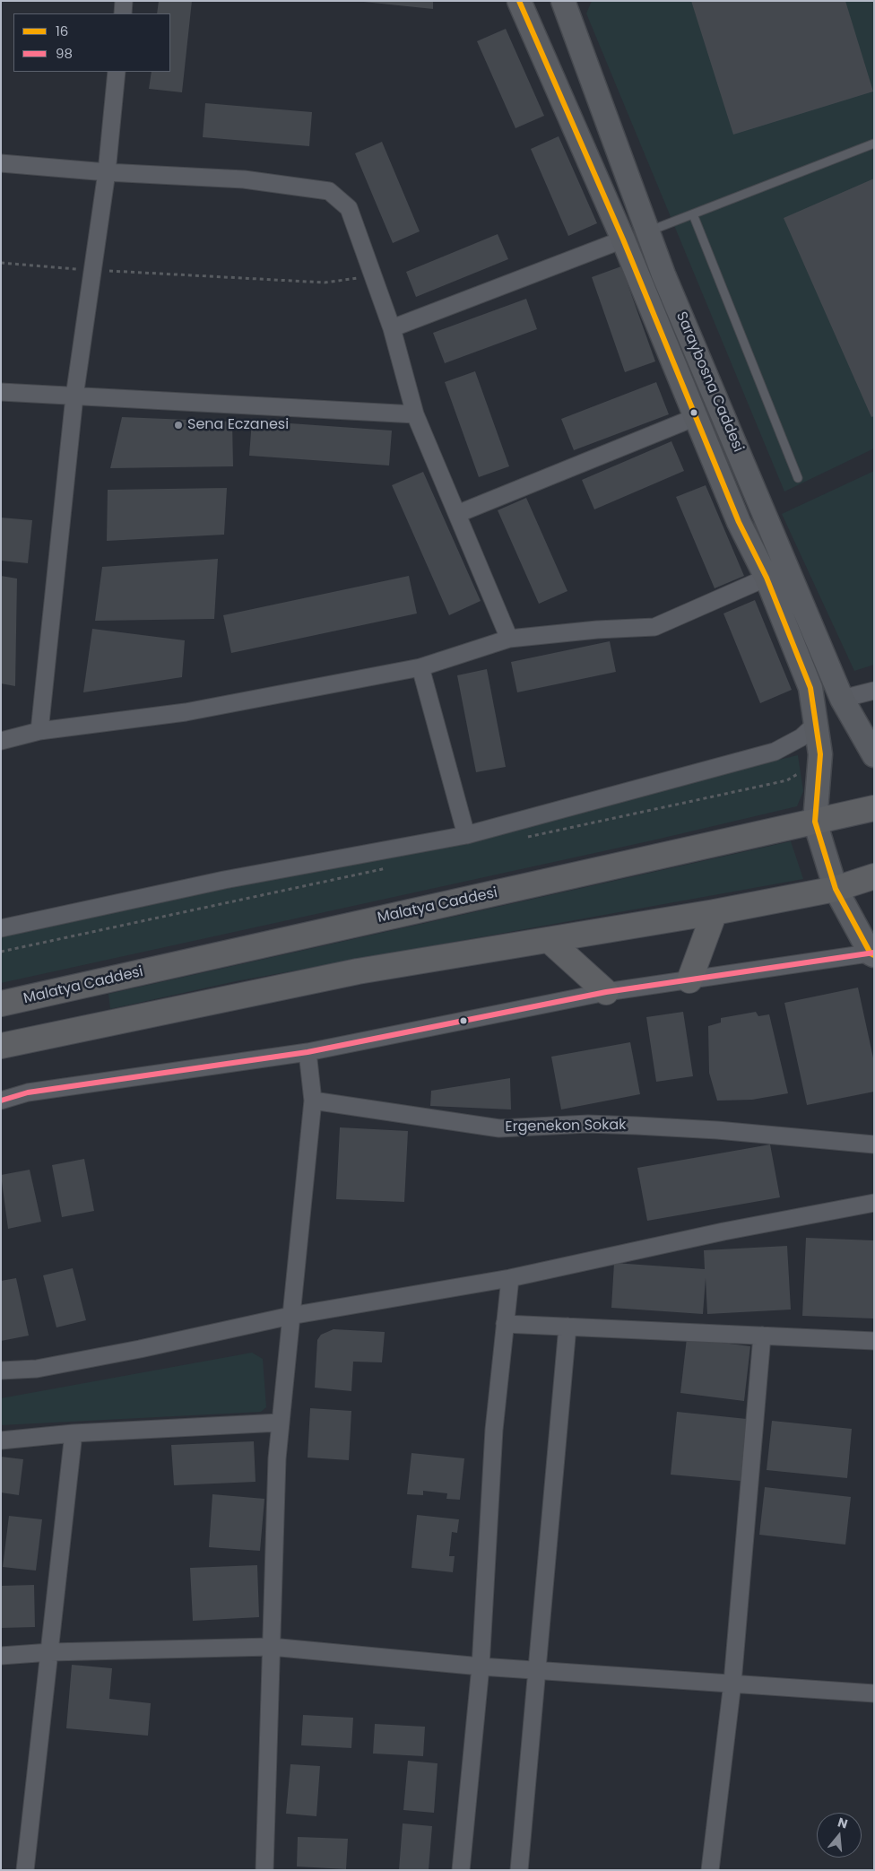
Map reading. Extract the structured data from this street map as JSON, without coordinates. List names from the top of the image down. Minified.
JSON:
{"streets":{"highway":["Malatya Caddesi"],"main road":["Saraybosna Caddesi"],"street":["Ergenekon Sokak"]},"crossings":[["Saraybosna Caddesi","Malatya Caddesi"]],"places":["Sena Eczanesi"],"lines":["transit line 16","transit line 98"],"legend":["16","98"],"north":"top"}
